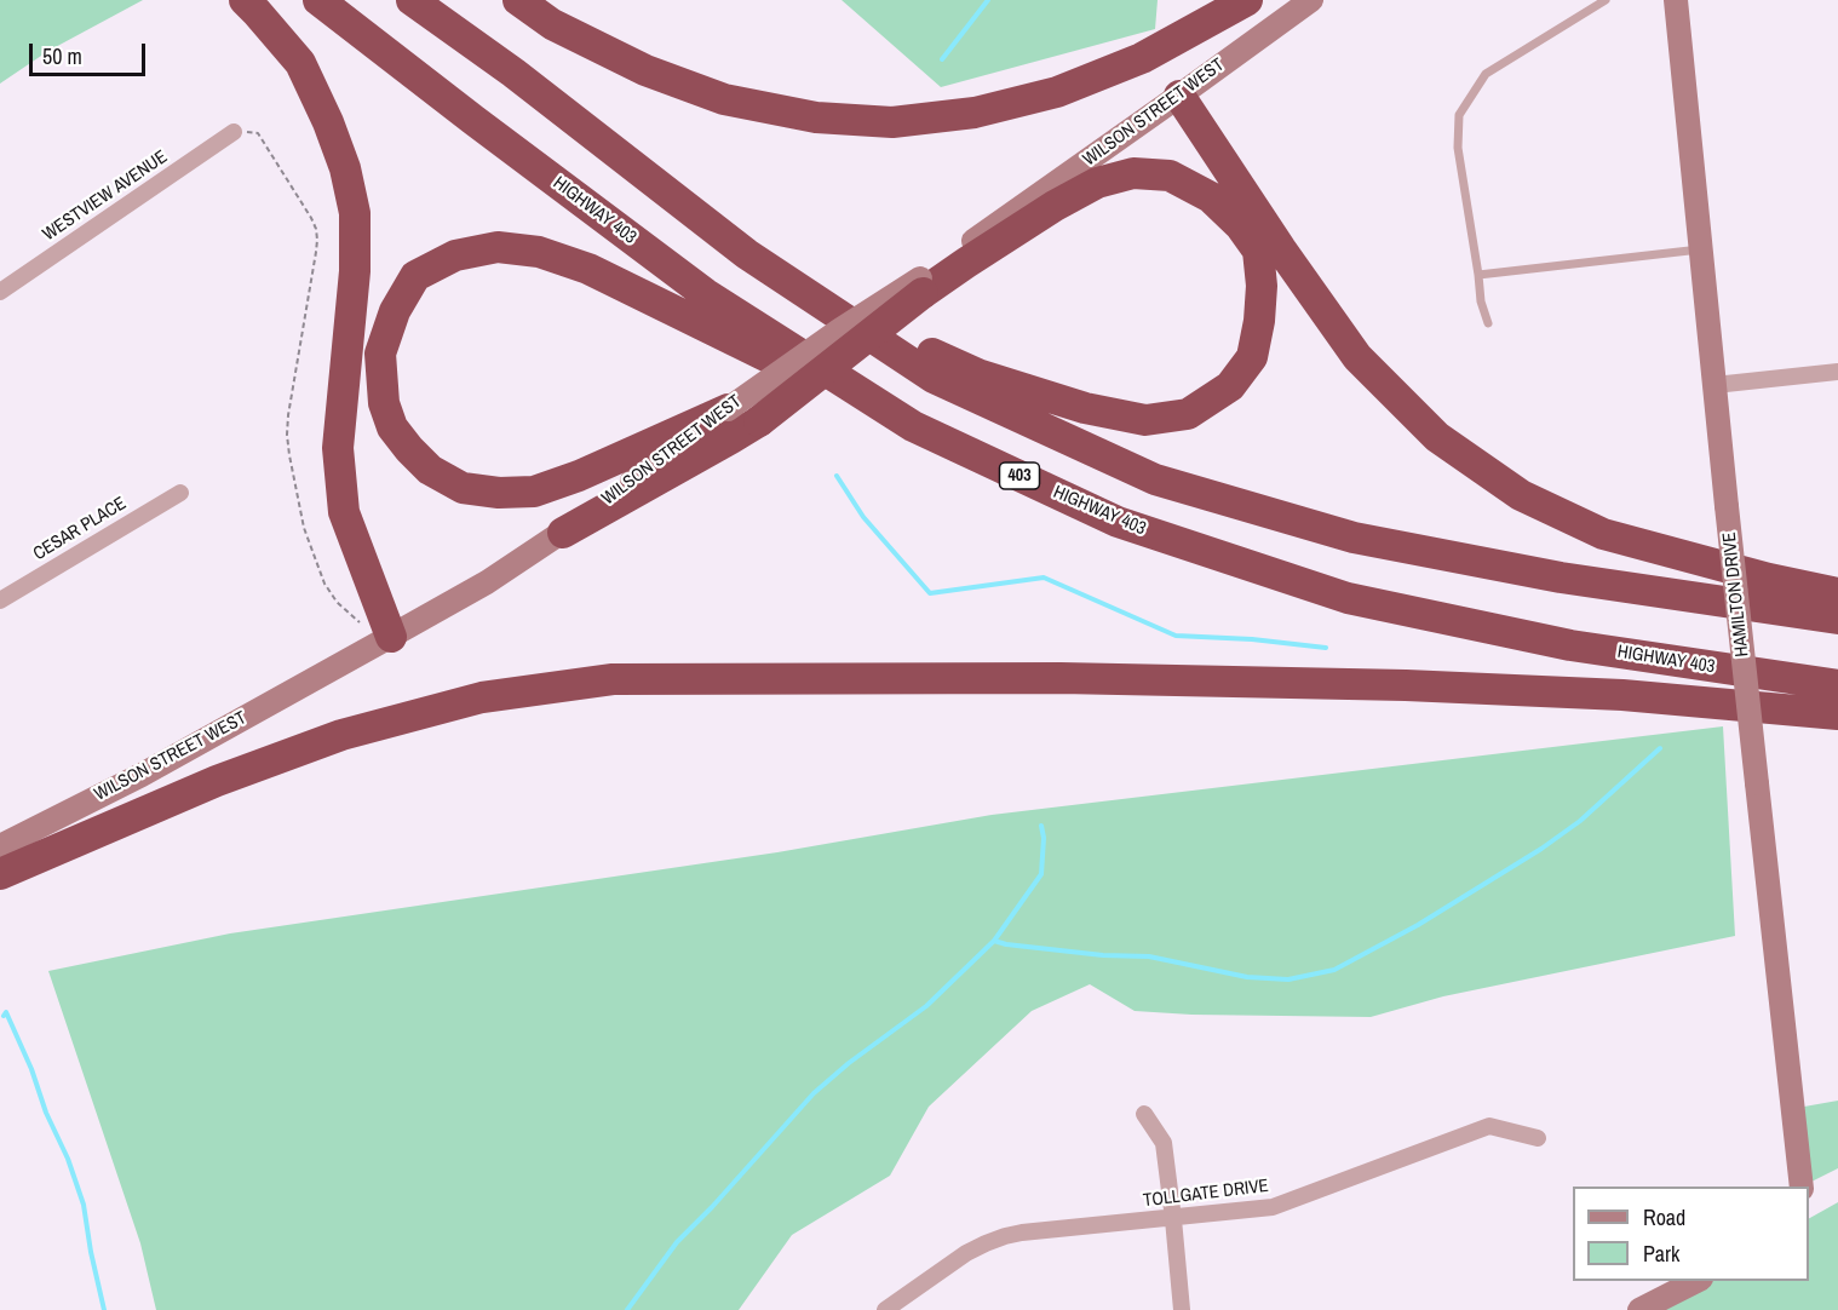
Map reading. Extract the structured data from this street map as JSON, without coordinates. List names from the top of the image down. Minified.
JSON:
{"streets":{"highway":["HIGHWAY 403","403"],"main road":["WILSON STREET WEST","HAMILTON DRIVE"],"street":["WESTVIEW AVENUE","CESAR PLACE","TOLLGATE DRIVE"]},"legend":["Road","Park"],"scale_bar":"50 m"}
